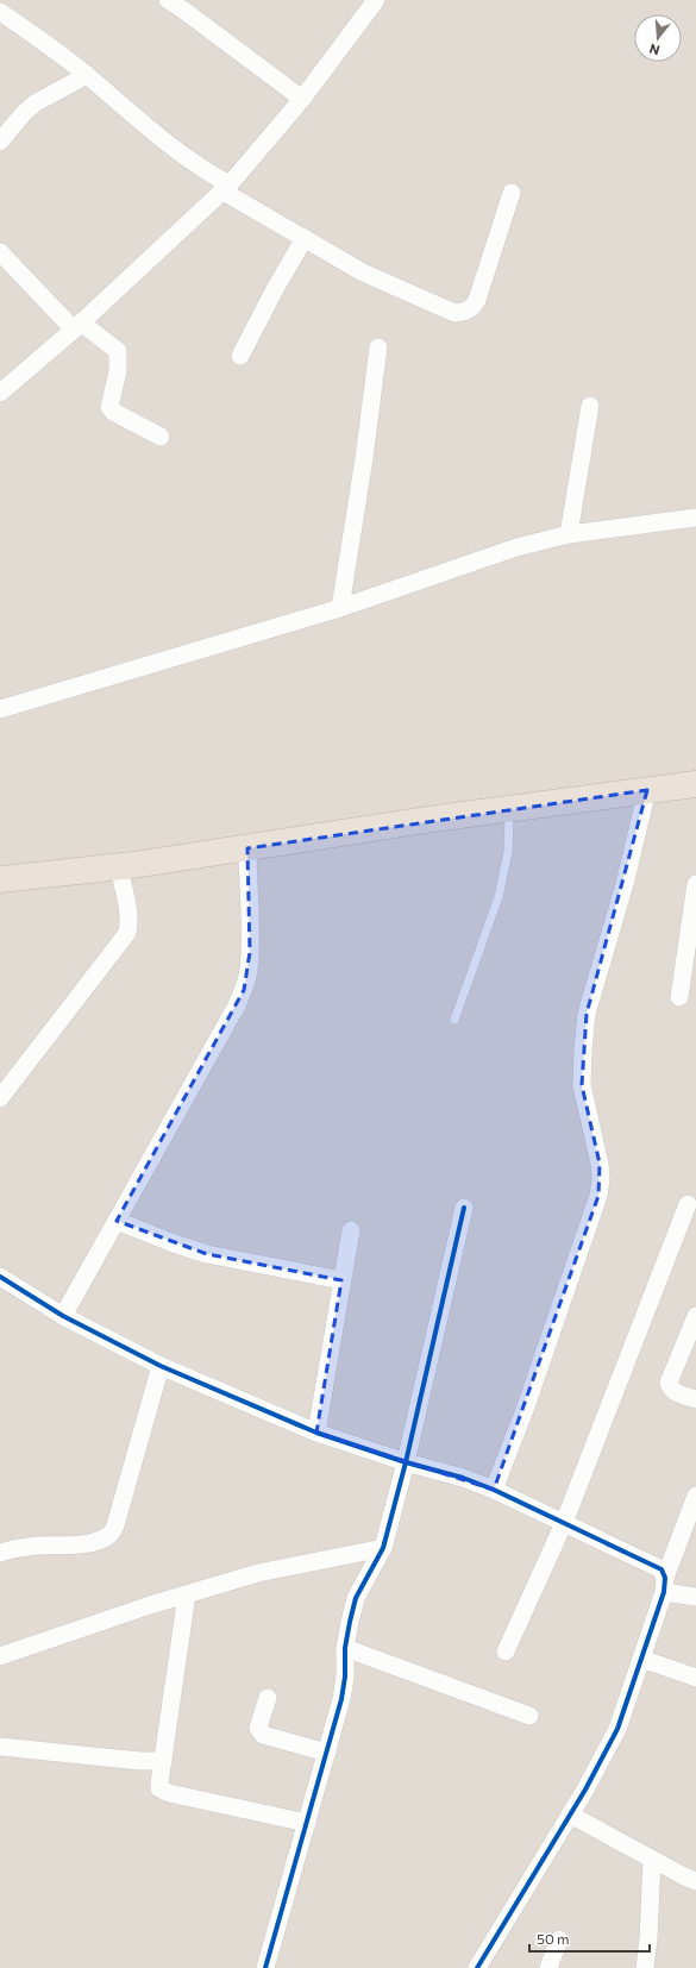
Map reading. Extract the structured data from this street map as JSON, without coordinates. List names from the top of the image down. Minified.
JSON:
{"scale_bar":"50 m","north":"bottom"}
